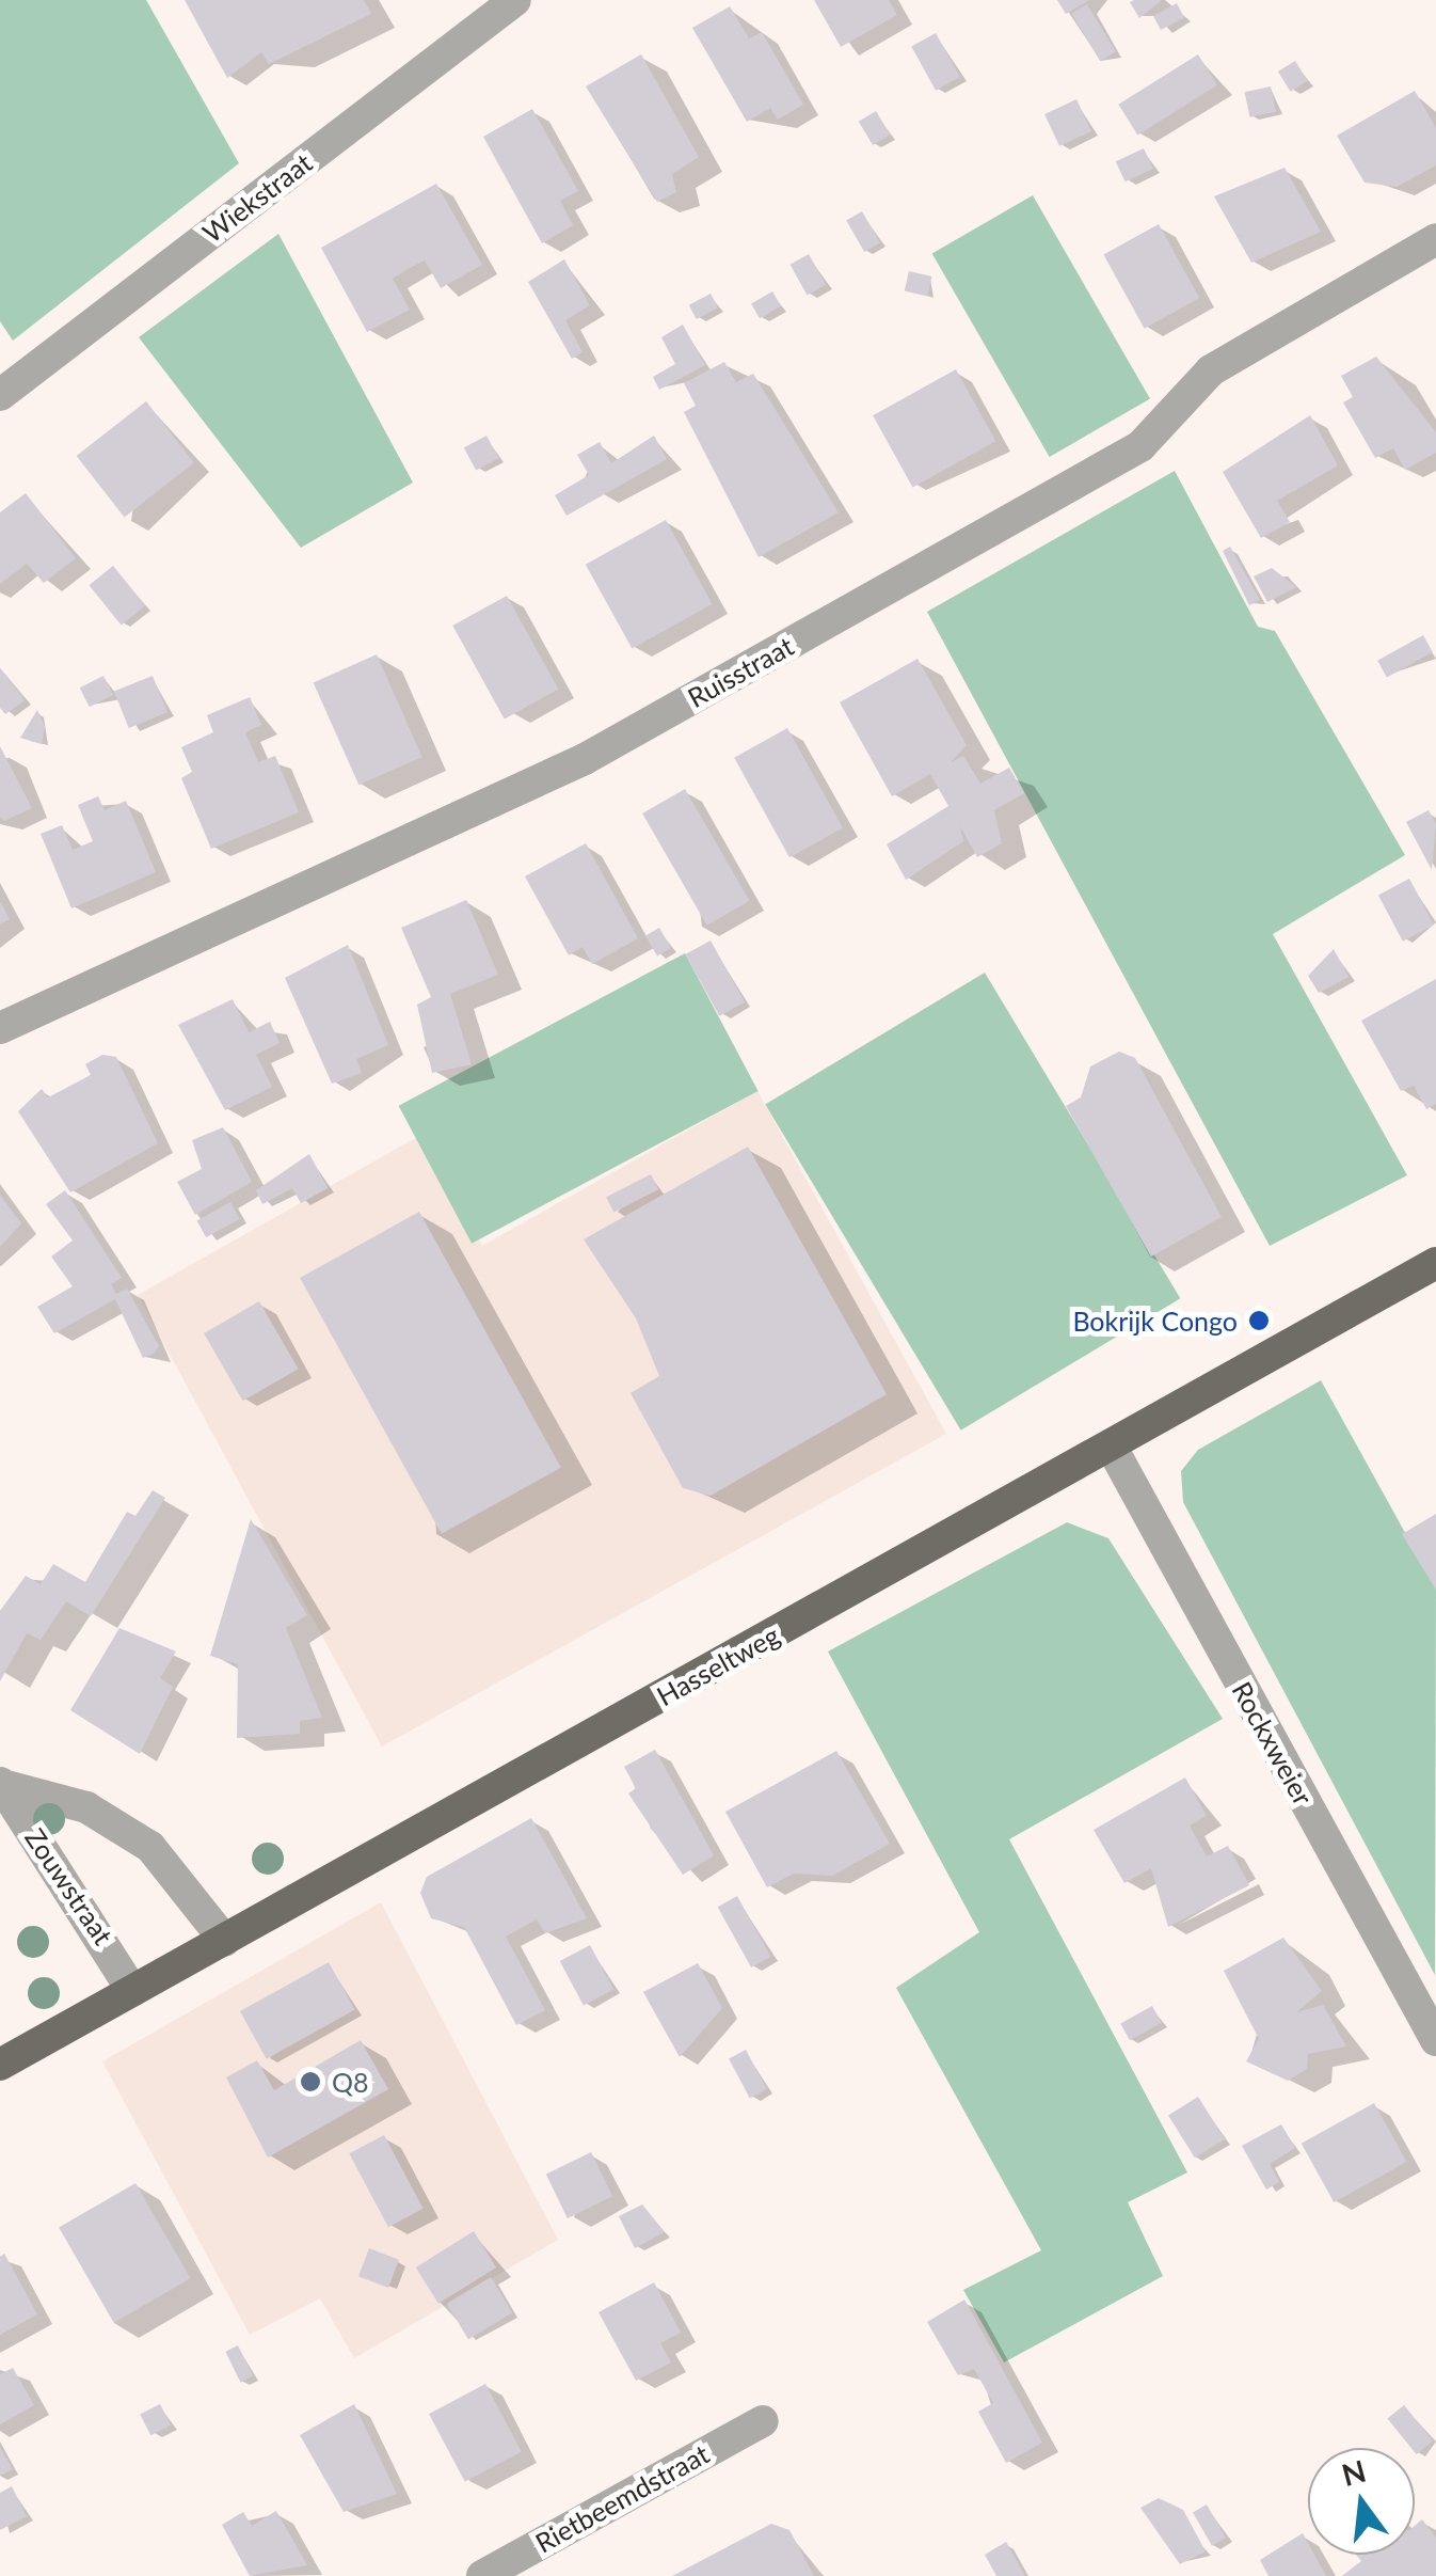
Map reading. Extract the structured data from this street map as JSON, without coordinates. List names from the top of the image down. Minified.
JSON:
{"streets":{"main road":["Hasseltweg"],"street":["Wiekstraat","Ruisstraat","Rockxweier","Zouwstraat","Rietbeemdstraat"]},"crossings":[["Hasseltweg","Rockxweier"],["Hasseltweg","Zouwstraat"]],"places":["Bokrijk Congo","Q8"],"north":"top"}
